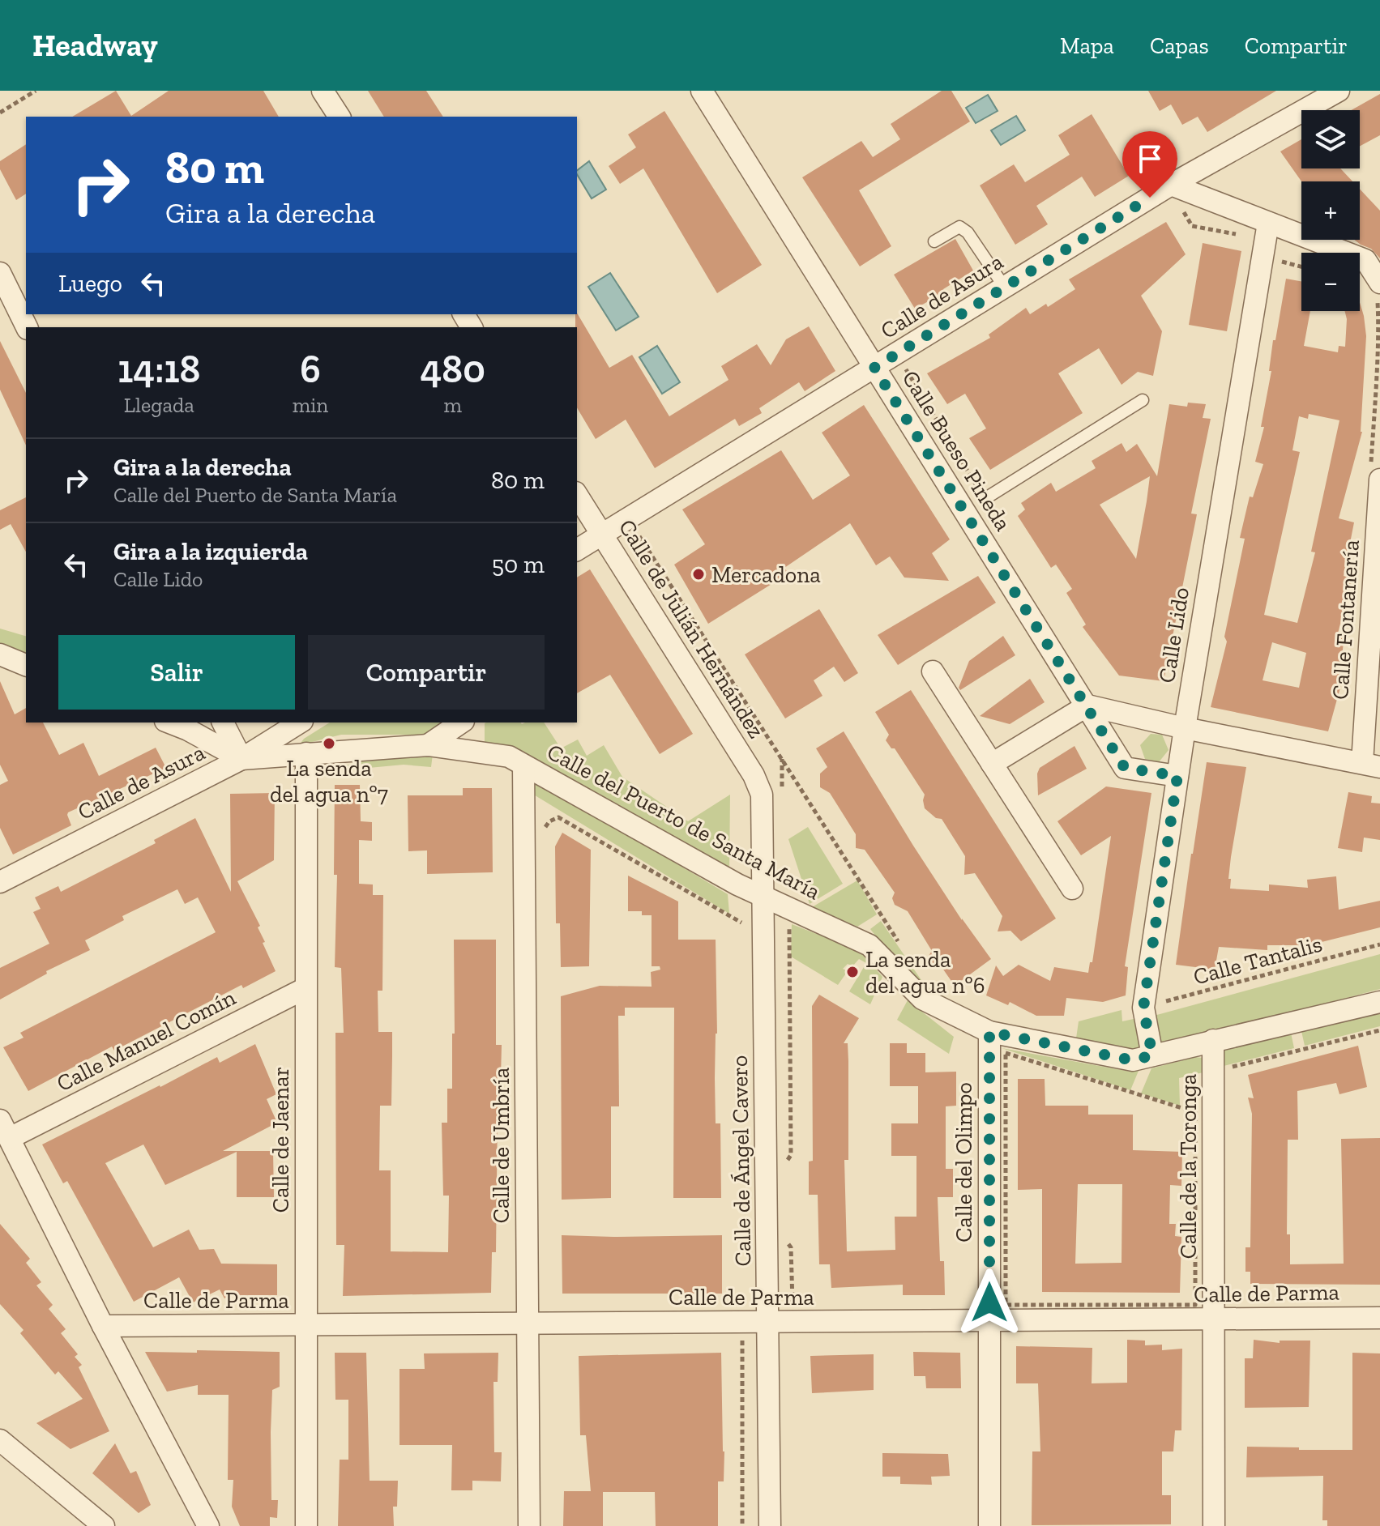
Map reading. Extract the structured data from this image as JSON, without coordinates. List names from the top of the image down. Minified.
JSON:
{"streets":{"street":["Calle de Asura","Calle Bueso Pineda","Calle Fontanería","Calle de Julián Hernández","Calle Lido","Calle del Puerto de Santa María","Calle Manuel Comín","Calle de Jaenar","Calle de Umbría","Calle de Ángel Cavero","Calle del Olimpo","Calle de la Toronga","Calle de Parma"],"path":["Calle Tantalis"]},"crossings":[["Calle de Asura","Calle Bueso Pineda"],["Calle de Asura","Calle de Julián Hernández"],["Calle de Asura","Calle del Puerto de Santa María"],["Calle Bueso Pineda","Calle Lido"],["Calle de Julián Hernández","Calle de Ángel Cavero"],["Calle Lido","Calle del Puerto de Santa María"],["Calle Lido","Calle Tantalis"],["Calle del Puerto de Santa María","Calle de Jaenar"],["Calle del Puerto de Santa María","Calle de Umbría"],["Calle del Puerto de Santa María","Calle de Ángel Cavero"],["Calle del Puerto de Santa María","Calle del Olimpo"],["Calle del Puerto de Santa María","Calle de la Toronga"],["Calle Manuel Comín","Calle de Jaenar"],["Calle de Jaenar","Calle de Parma"],["Calle de Umbría","Calle de Parma"],["Calle de Ángel Cavero","Calle de Parma"],["Calle del Olimpo","Calle de Parma"],["Calle de la Toronga","Calle de Parma"]],"places":["Mercadona","La senda del agua nº7","La senda del agua nº6"],"page":{"header":"Headway","nav":["Mapa","Capas","Compartir"],"map_buttons":["+","−"],"turn":["80 m","Gira a la derecha"],"then":"Luego","eta":["14:18","Llegada","6","min","480","m"],"list":[{"name":"Gira a la derecha","note":"Calle del Puerto de Santa María","value":"80 m"},{"name":"Gira a la izquierda","note":"Calle Lido","value":"50 m"}],"buttons":["Salir","Compartir"]}}
